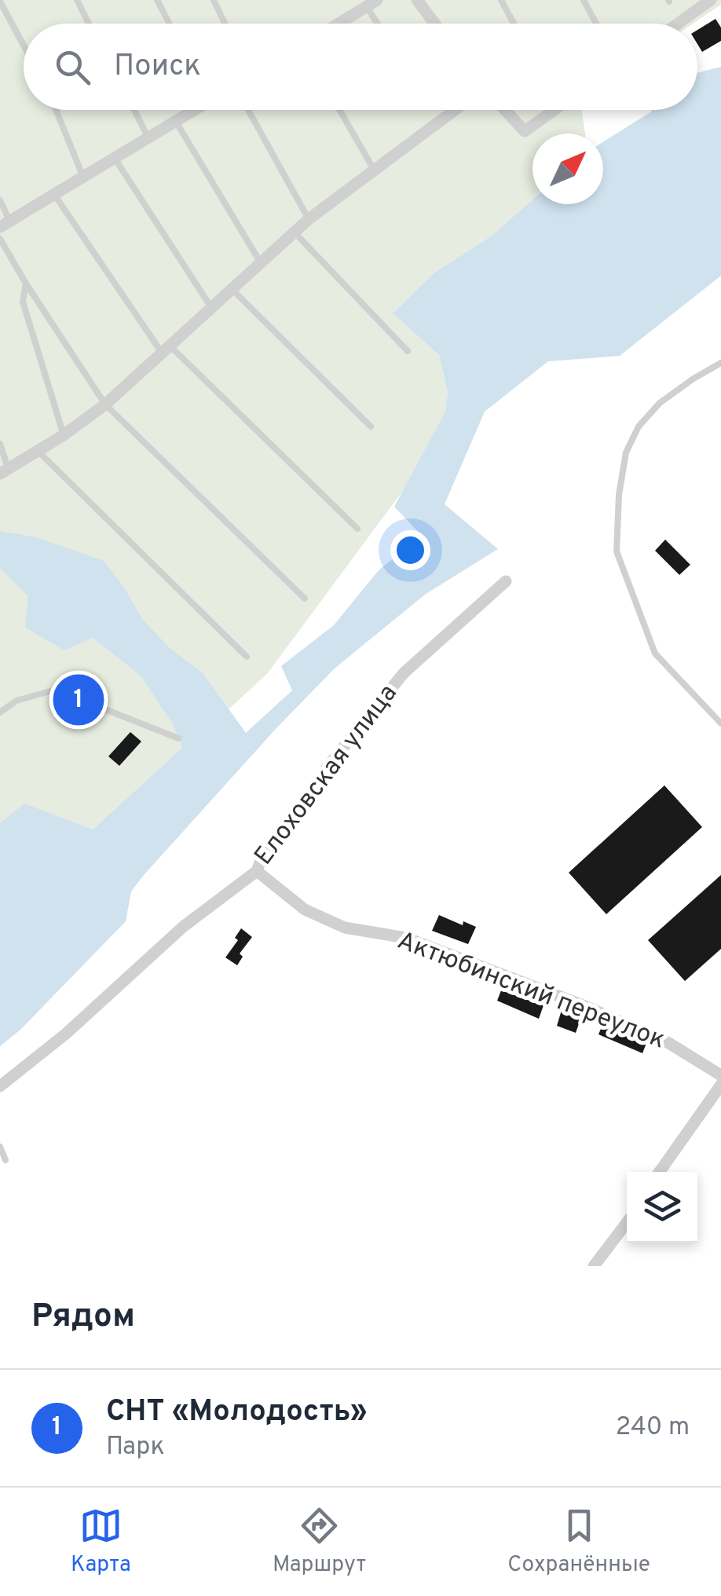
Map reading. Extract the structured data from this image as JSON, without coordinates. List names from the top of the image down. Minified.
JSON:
{"streets":{"street":["Елоховская улица","Актюбинский переулок"]},"crossings":[["Елоховская улица","Актюбинский переулок"]],"north":"top right","page":{"search":"Поиск","pins":"1","heading":"Рядом","list":[{"mark":"1","name":"СНТ «Молодость»","note":"Парк","value":"240 m"}],"nav":["Карта","Маршрут","Сохранённые"]}}
